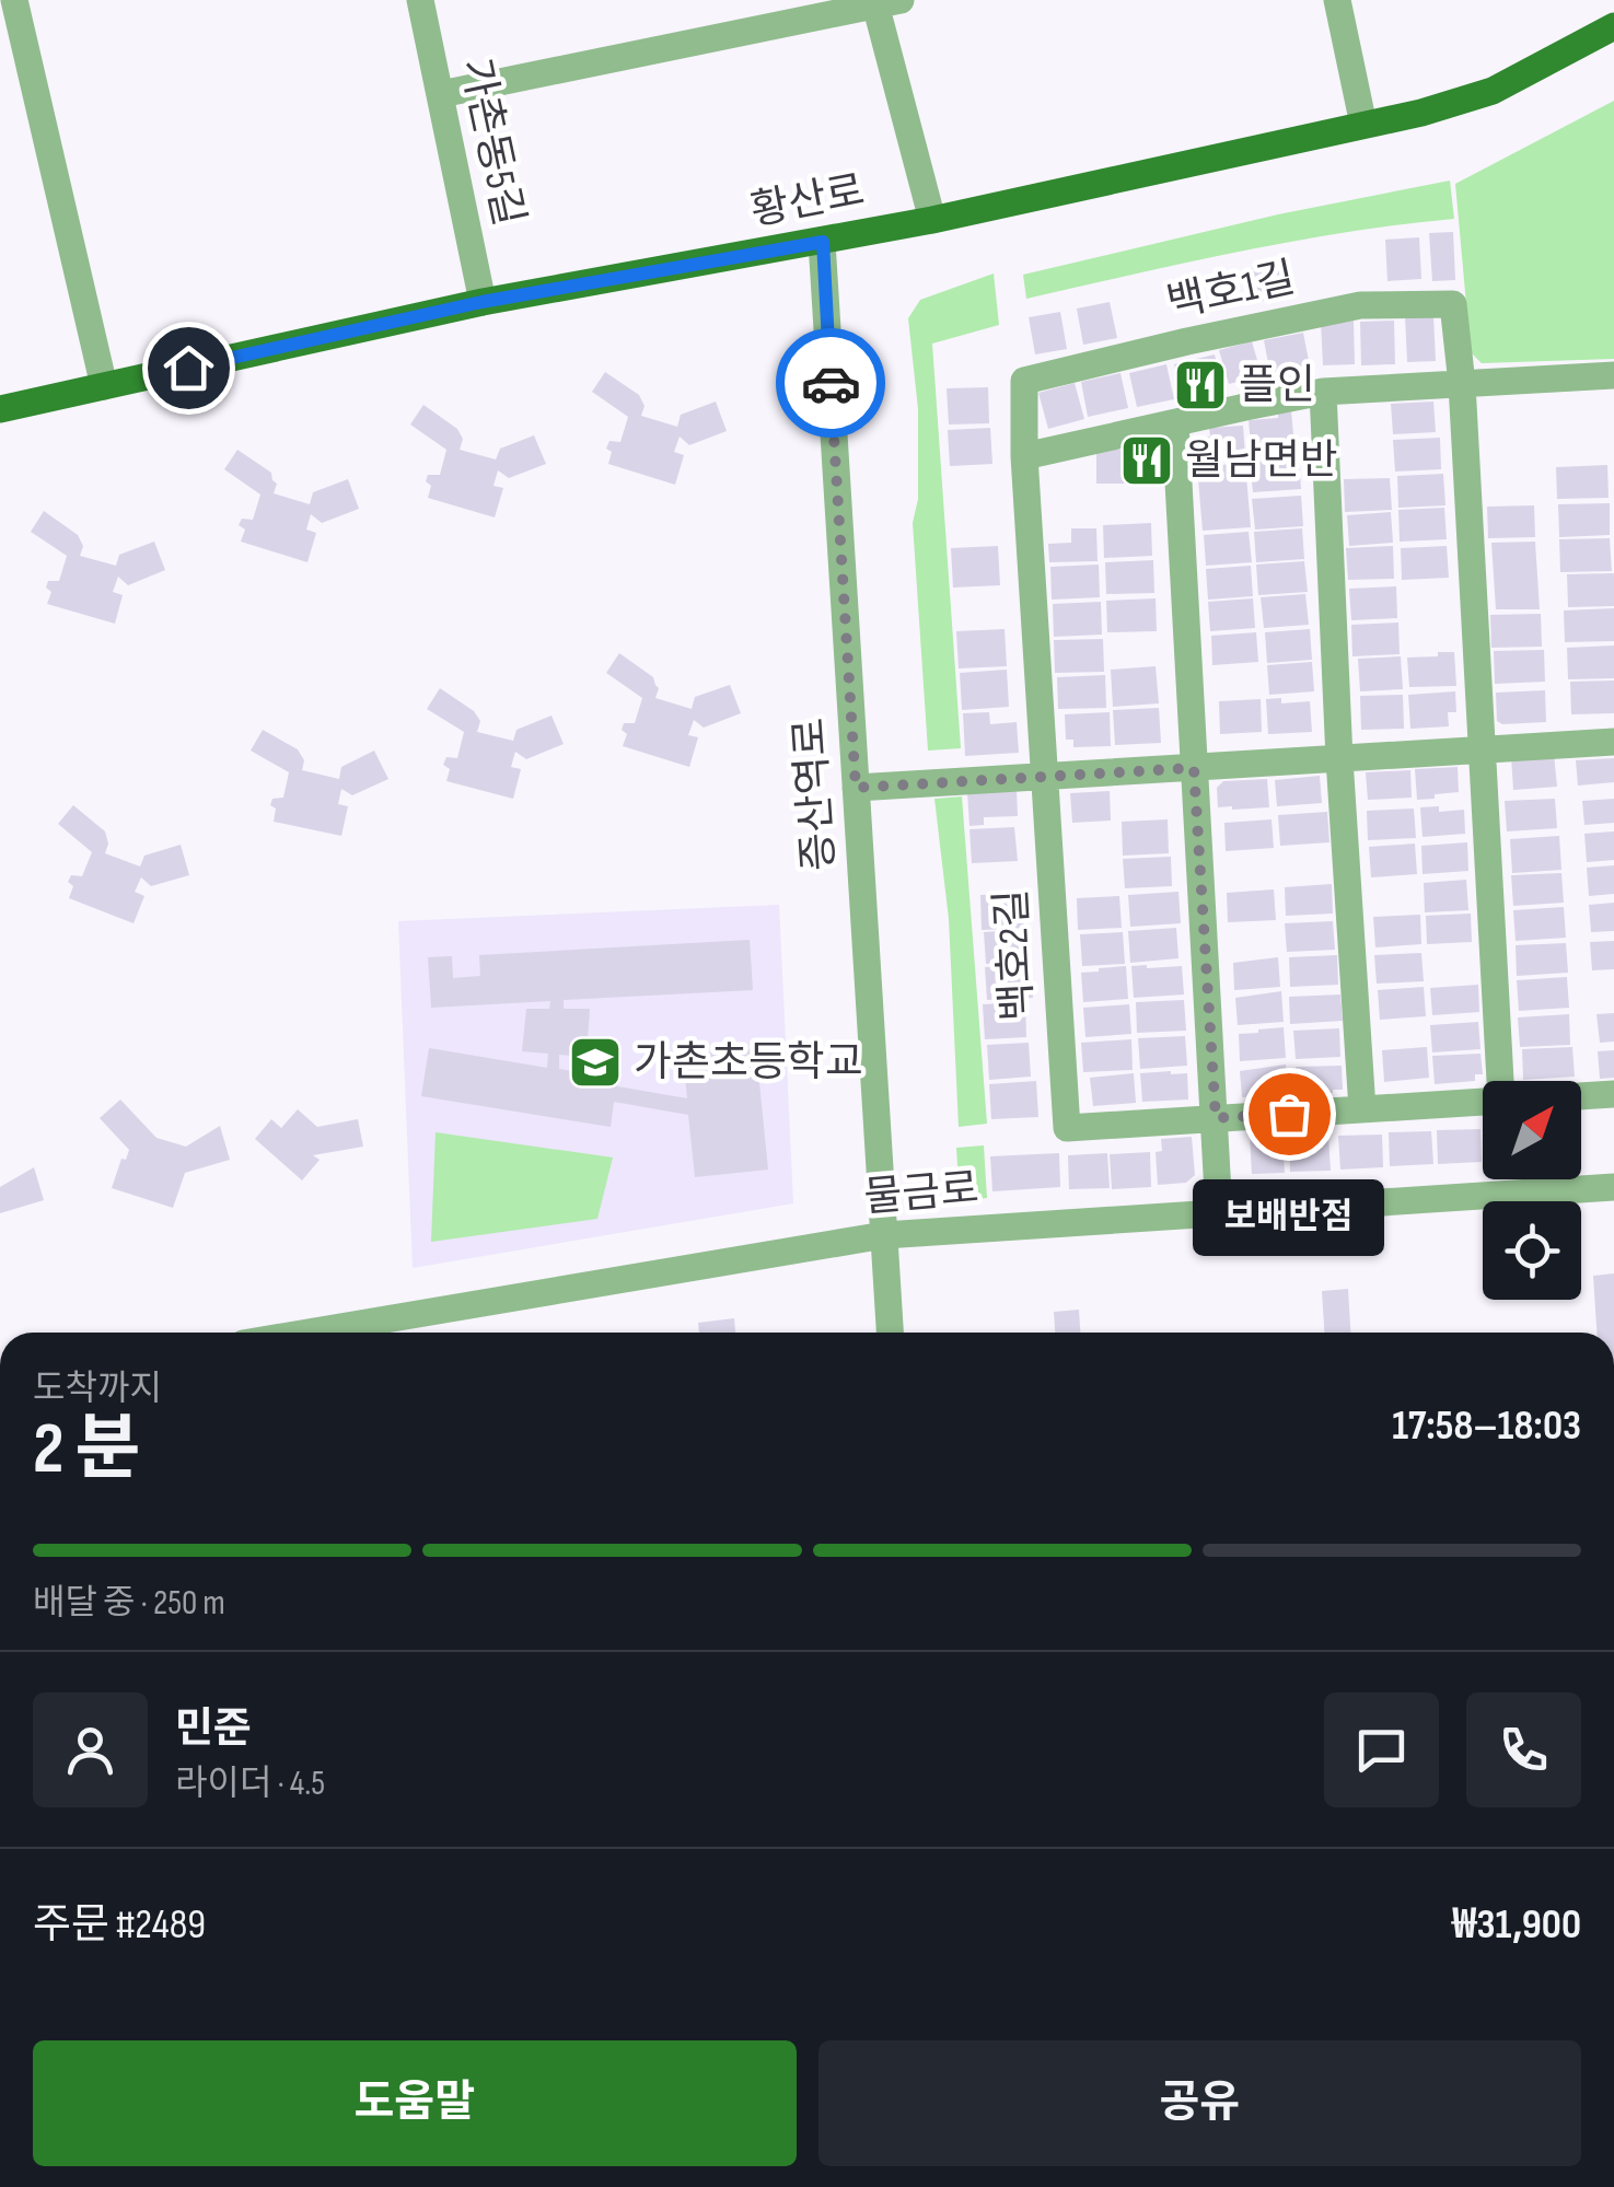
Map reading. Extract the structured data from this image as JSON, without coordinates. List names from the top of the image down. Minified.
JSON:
{"streets":{"main road":["황산로"],"street":["가촌동5길","백호1길","증산역로","백호2길","물금로"]},"crossings":[["가촌동5길","황산로"],["황산로","증산역로"],["백호1길","백호2길"],["증산역로","물금로"]],"places":{"restaurant":["플인","월남면반"],"school or university":["가촌초등학교"],"other":["보배반점"]},"north":"top right","page":{"bubble":"보배반점","heading":["2 분","도착까지","17:58–18:03"],"panel":["민준","라이더 · 4.5","주문 #2489","₩31,900"],"bar":"배달 중 · 250 m","buttons":["도움말","공유"]}}
